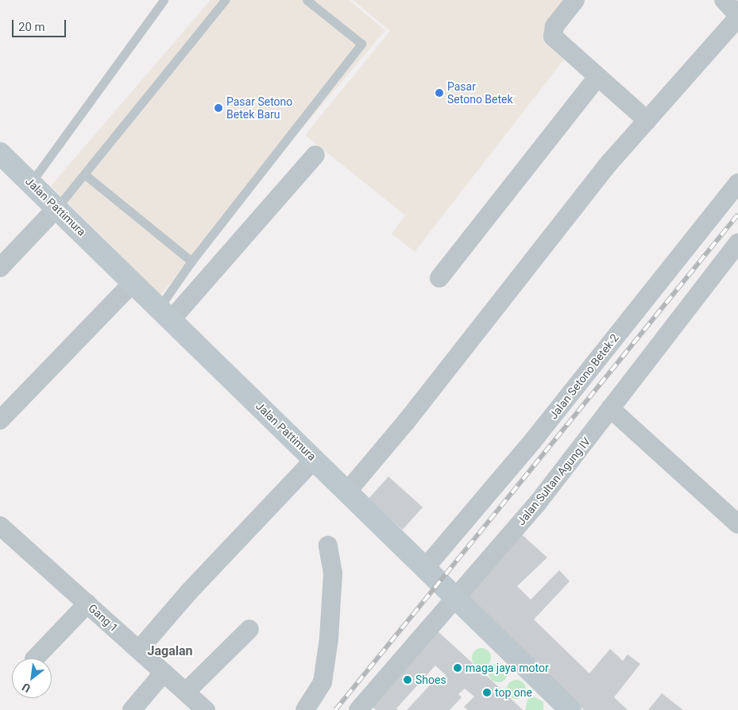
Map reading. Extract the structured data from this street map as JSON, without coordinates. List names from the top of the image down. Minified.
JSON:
{"streets":{"main road":["Jalan Pattimura"],"street":["Jalan Setono Betek 2","Jalan Sultan Agung IV","Gang 1"]},"crossings":[["Jalan Pattimura","Jalan Setono Betek 2"],["Jalan Pattimura","Jalan Sultan Agung IV"]],"districts":["Jagalan"],"places":["Pasar Setono Betek","Pasar Setono Betek Baru","maga jaya motor","Shoes","top one"],"scale_bar":"20 m","north":"bottom left"}
